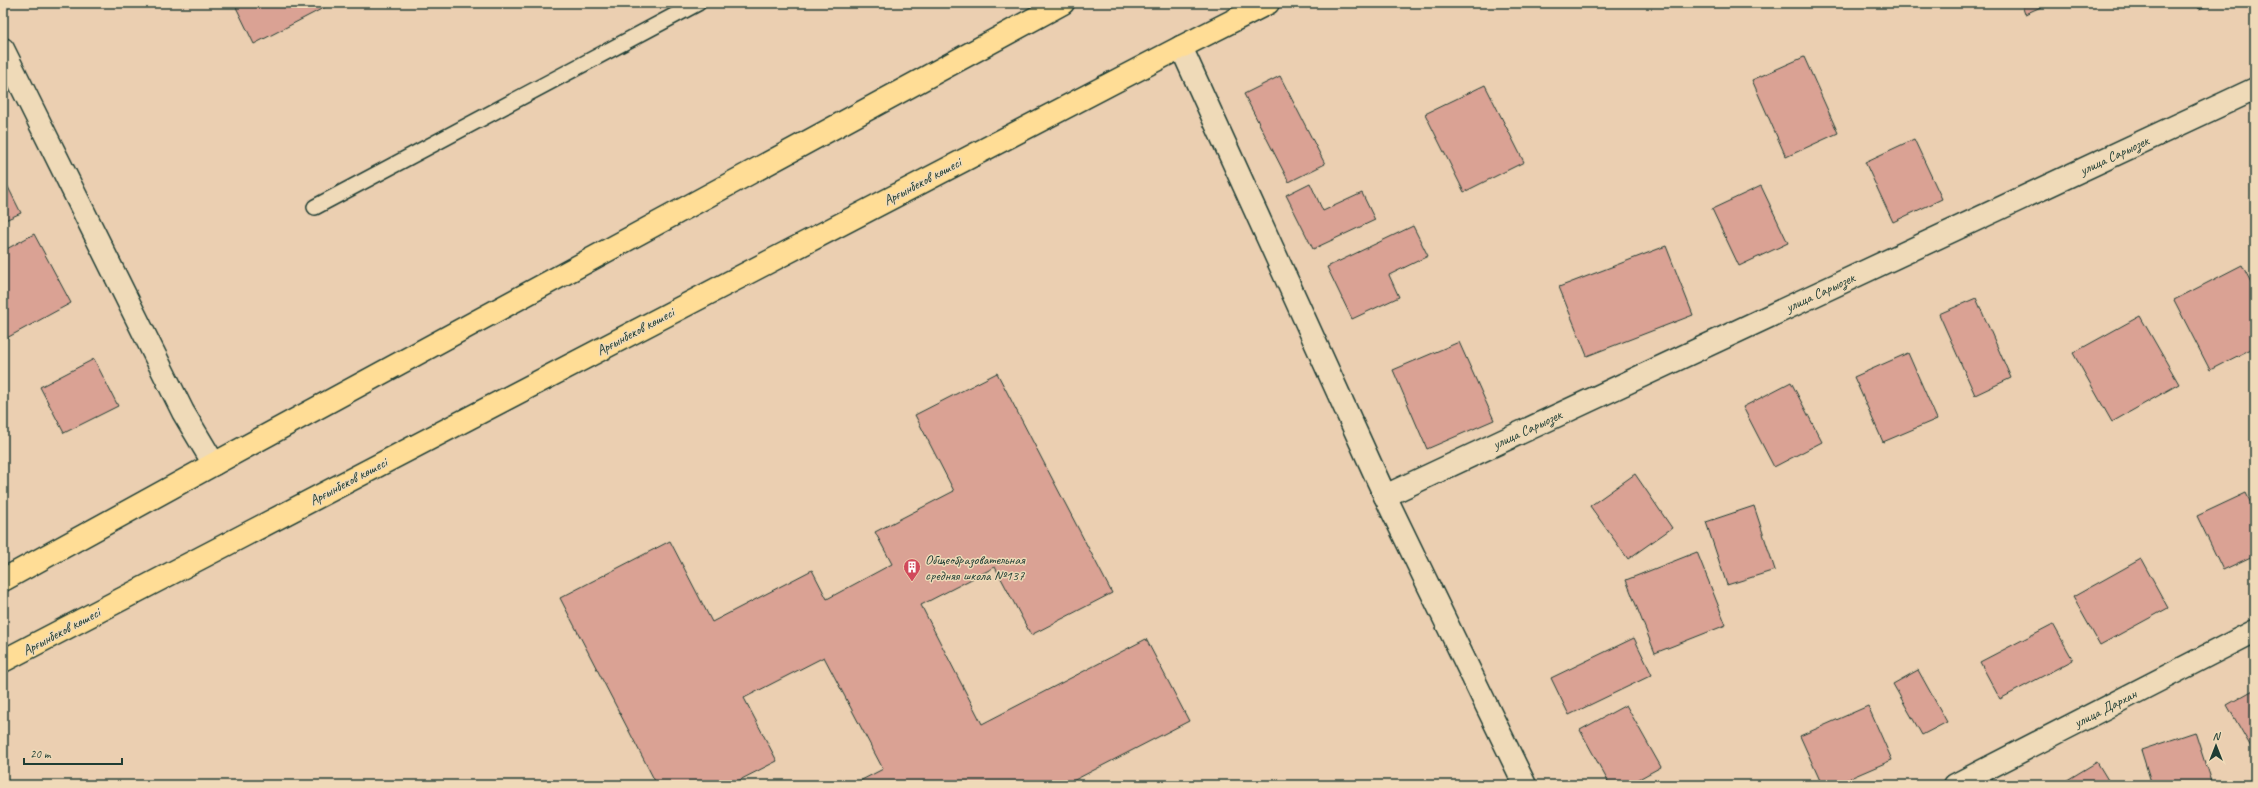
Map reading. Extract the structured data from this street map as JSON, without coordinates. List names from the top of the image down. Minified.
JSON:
{"streets":{"main road":["Арғынбеков көшесі"],"street":["улица Сарыозек","улица Дархан"]},"places":{"building":["Общеобразовательная средняя школа №137"]},"scale_bar":"20 m","north":"top"}
